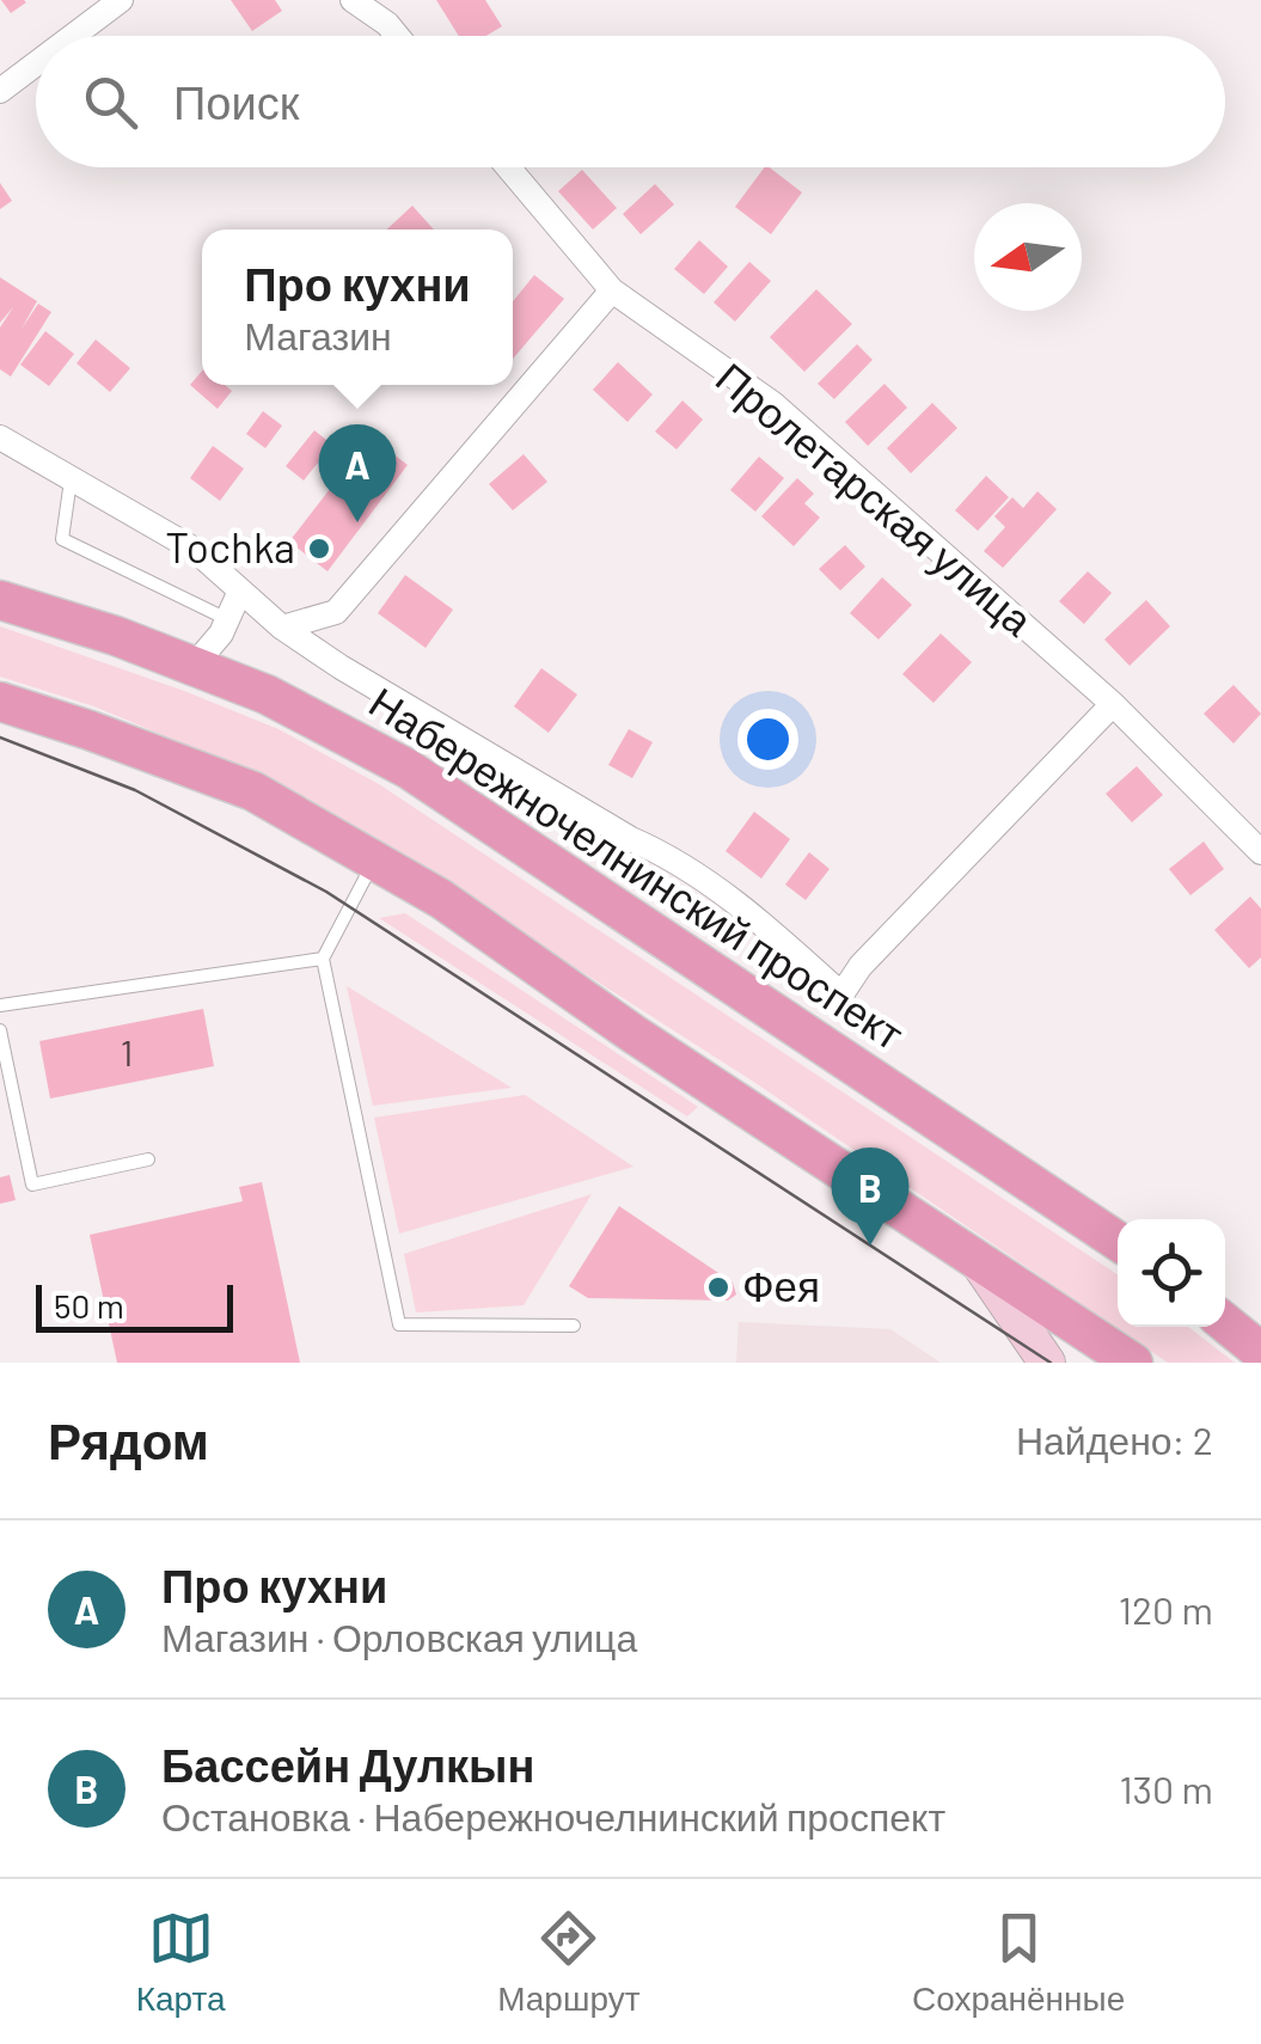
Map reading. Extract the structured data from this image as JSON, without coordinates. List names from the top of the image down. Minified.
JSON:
{"streets":{"main road":["Набережночелнинский проспект"],"street":["Пролетарская улица"]},"places":["Tochka","Фея"],"house_numbers":["1"],"scale_bar":"50 m","north":"left","page":{"search":"Поиск","popup":["Про кухни","Магазин"],"pins":["A","B"],"scale":"50 m","heading":["Рядом","Найдено: 2"],"list":[{"mark":"A","name":"Про кухни","note":"Магазин · Орловская улица","value":"120 m"},{"mark":"B","name":"Бассейн Дулкын","note":"Остановка · Набережночелнинский проспект","value":"130 m"}],"nav":["Карта","Маршрут","Сохранённые"]}}
